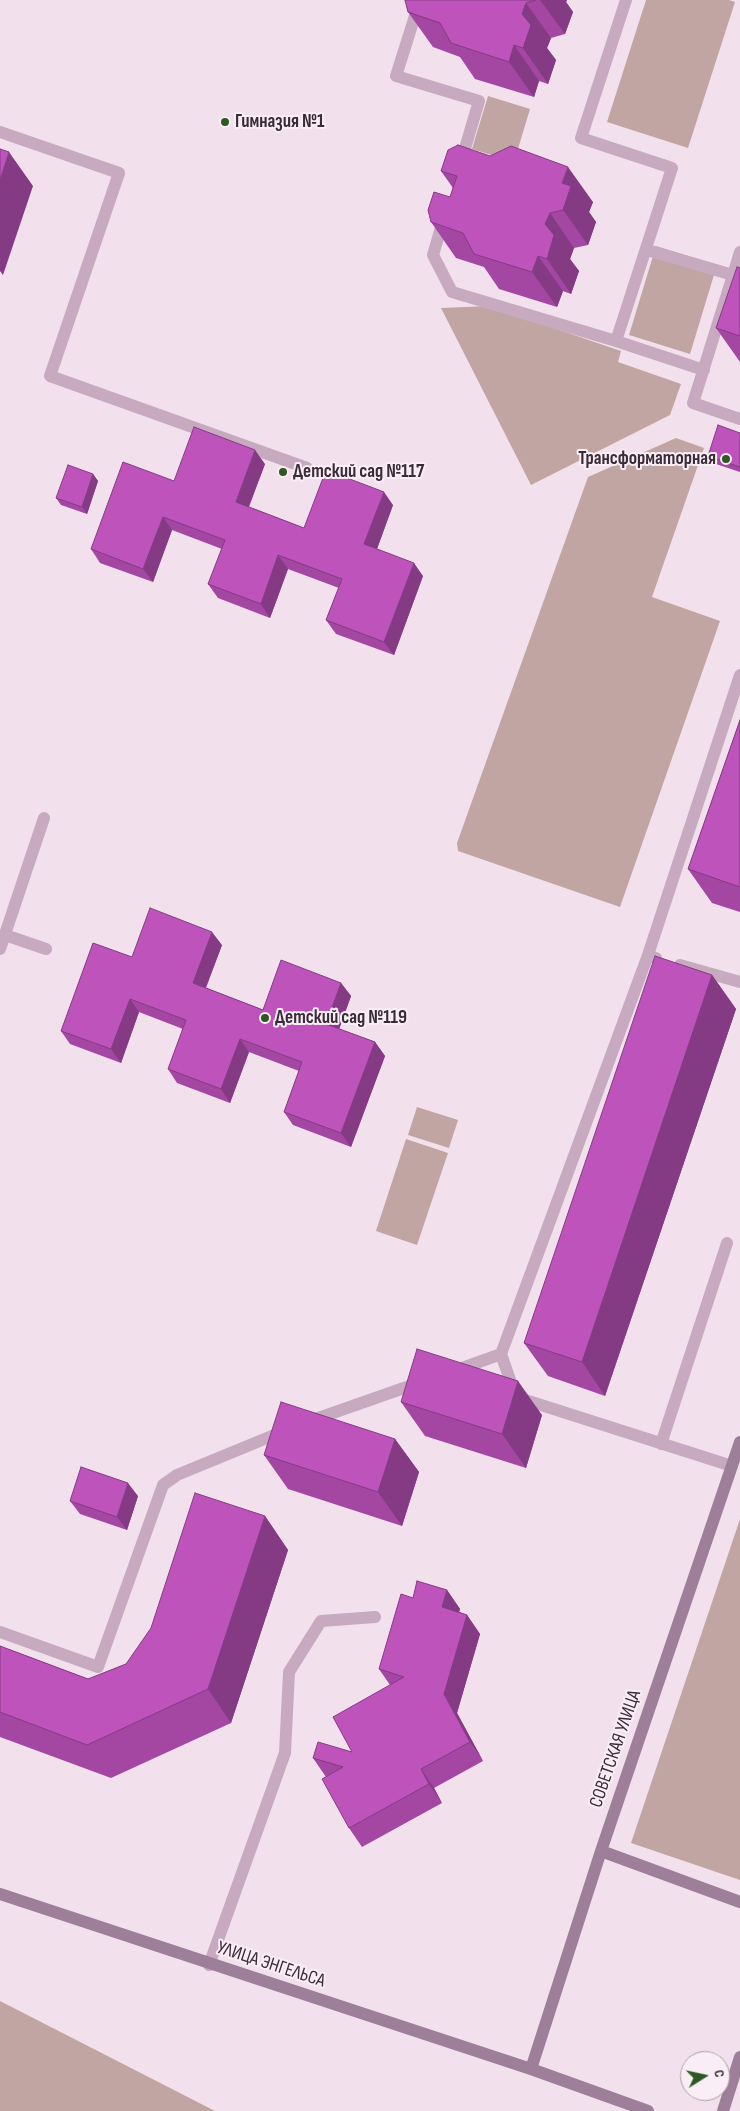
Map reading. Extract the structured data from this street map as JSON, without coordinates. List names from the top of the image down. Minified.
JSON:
{"streets":{"street":["СОВЕТСКАЯ УЛИЦА","УЛИЦА ЭНГЕЛЬСА"]},"crossings":[["СОВЕТСКАЯ УЛИЦА","УЛИЦА ЭНГЕЛЬСА"]],"places":["Гимназия №1","Трансформаторная","Детский сад №117","Детский сад №119"],"north":"right"}
